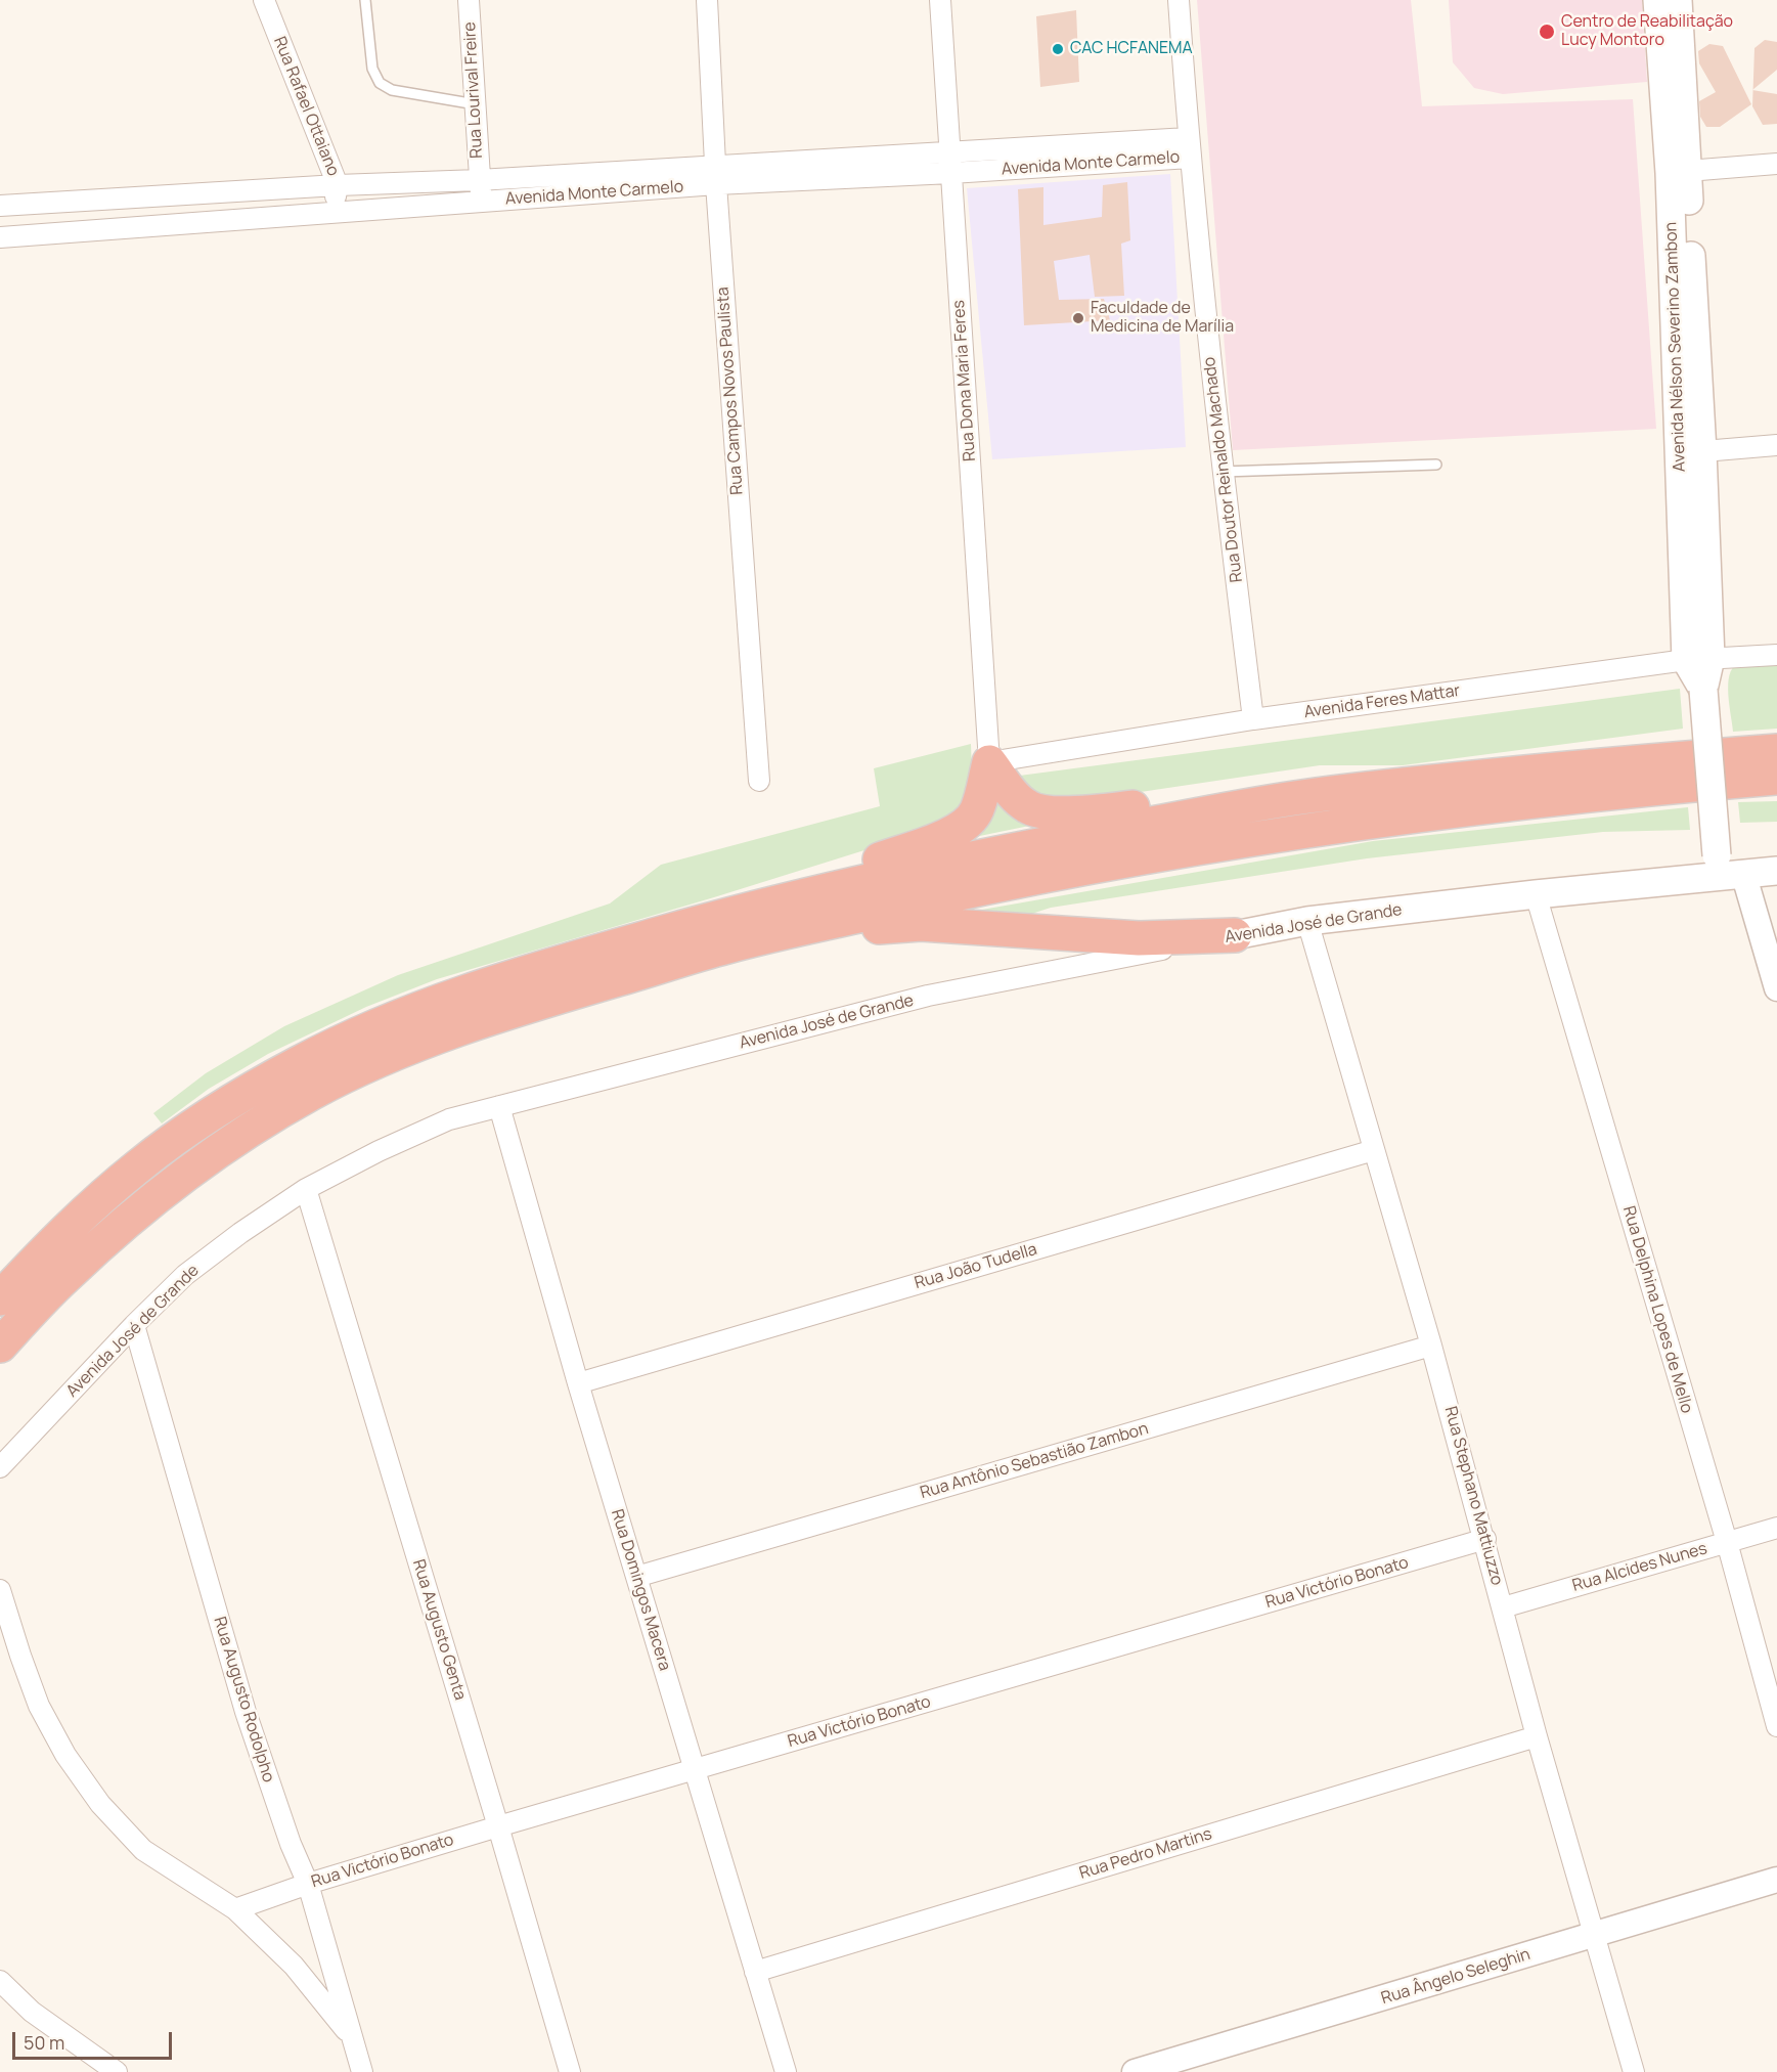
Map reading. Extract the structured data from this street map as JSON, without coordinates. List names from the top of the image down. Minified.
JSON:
{"streets":{"main road":["Avenida Nélson Severino Zambon","Avenida José de Grande"],"street":["Rua Lourival Freire","Rua Rafael Ottaiano","Avenida Monte Carmelo","Rua Dona Maria Feres","Rua Campos Novos Paulista","Rua Doutor Reinaldo Machado","Avenida Feres Mattar","Rua João Tudella","Rua Delphina Lopes de Mello","Rua Antônio Sebastião Zambon","Rua Stephano Mattiuzzo","Rua Alcides Nunes","Rua Victório Bonato","Rua Domingos Macera","Rua Augusto Genta","Rua Augusto Rodolpho","Rua Pedro Martins","Rua Ângelo Seleghin"]},"crossings":[["Rua Lourival Freire","Avenida Monte Carmelo"],["Rua Rafael Ottaiano","Avenida Monte Carmelo"],["Avenida Monte Carmelo","Rua Dona Maria Feres"],["Avenida Monte Carmelo","Rua Campos Novos Paulista"],["Avenida Monte Carmelo","Rua Doutor Reinaldo Machado"],["Avenida Nélson Severino Zambon","Avenida Feres Mattar"],["Avenida Nélson Severino Zambon","Avenida José de Grande"],["Rua Dona Maria Feres","Avenida Feres Mattar"],["Rua Doutor Reinaldo Machado","Avenida Feres Mattar"],["Avenida José de Grande","Rua Delphina Lopes de Mello"],["Avenida José de Grande","Rua Stephano Mattiuzzo"],["Avenida José de Grande","Rua Domingos Macera"],["Avenida José de Grande","Rua Augusto Genta"],["Avenida José de Grande","Rua Augusto Rodolpho"],["Rua João Tudella","Rua Stephano Mattiuzzo"],["Rua João Tudella","Rua Domingos Macera"],["Rua Delphina Lopes de Mello","Rua Alcides Nunes"],["Rua Antônio Sebastião Zambon","Rua Stephano Mattiuzzo"],["Rua Antônio Sebastião Zambon","Rua Domingos Macera"],["Rua Stephano Mattiuzzo","Rua Alcides Nunes"],["Rua Stephano Mattiuzzo","Rua Victório Bonato"],["Rua Stephano Mattiuzzo","Rua Pedro Martins"],["Rua Stephano Mattiuzzo","Rua Ângelo Seleghin"],["Rua Victório Bonato","Rua Domingos Macera"],["Rua Victório Bonato","Rua Augusto Genta"],["Rua Victório Bonato","Rua Augusto Rodolpho"],["Rua Domingos Macera","Rua Pedro Martins"]],"places":["Centro de Reabilitação Lucy Montoro","CAC HCFANEMA","Faculdade de Medicina de Marília"],"scale_bar":"50 m"}
